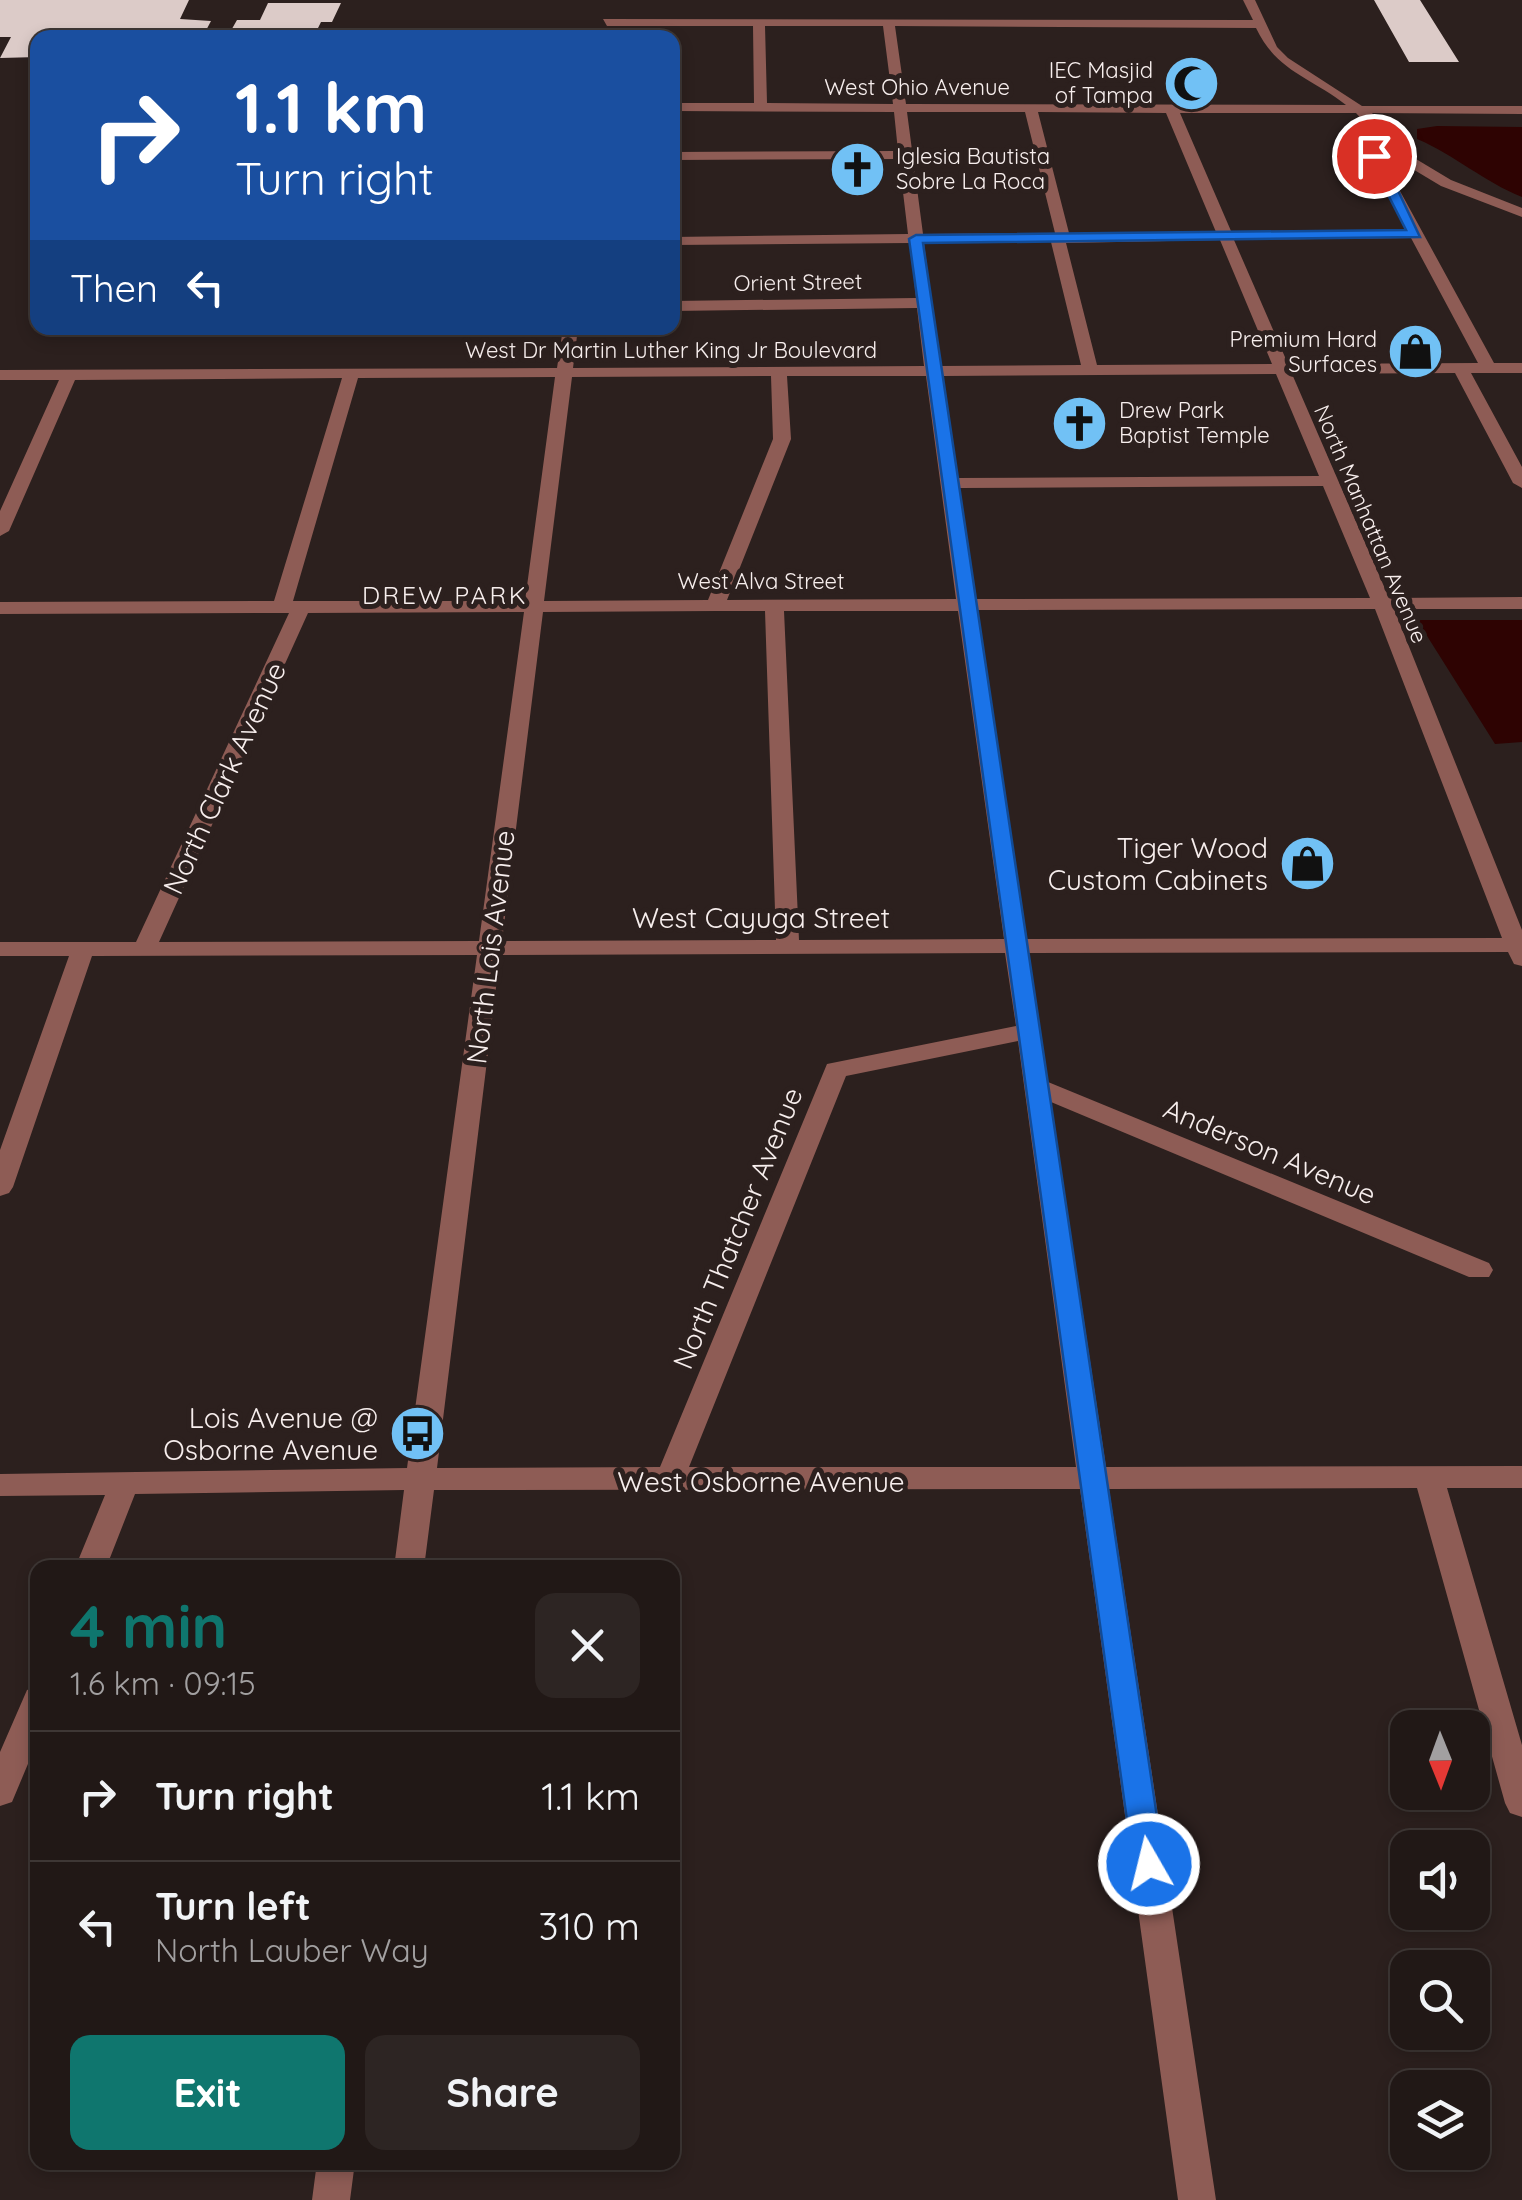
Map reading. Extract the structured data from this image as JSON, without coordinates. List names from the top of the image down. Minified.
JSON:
{"streets":{"street":["West Ohio Avenue","Orient Street","West Dr Martin Luther King Jr Boulevard","North Manhattan Avenue","West Alva Street","North Clark Avenue","West Cayuga Street","North Lois Avenue","Anderson Avenue","North Thatcher Avenue","West Osborne Avenue"]},"crossings":[["West Ohio Avenue","North Manhattan Avenue"],["West Dr Martin Luther King Jr Boulevard","North Manhattan Avenue"],["West Dr Martin Luther King Jr Boulevard","North Clark Avenue"],["West Dr Martin Luther King Jr Boulevard","North Lois Avenue"],["North Manhattan Avenue","West Alva Street"],["North Manhattan Avenue","West Cayuga Street"],["West Alva Street","North Clark Avenue"],["West Alva Street","North Lois Avenue"],["North Clark Avenue","West Cayuga Street"],["West Cayuga Street","North Lois Avenue"],["North Lois Avenue","West Osborne Avenue"],["North Thatcher Avenue","West Osborne Avenue"]],"districts":["DREW PARK"],"places":{"mosque":["IEC Masjid of Tampa"],"church":["Iglesia Bautista Sobre La Roca","Drew Park Baptist Temple"],"shop":["Premium Hard Surfaces","Tiger Wood Custom Cabinets"],"bus stop":["Lois Avenue @ Osborne Avenue"]},"north":"bottom","page":{"turn":["1.1 km","Turn right"],"then":"Then","heading":["4 min","1.6 km · 09:15"],"list":[{"name":"Turn right","value":"1.1 km"},{"name":"Turn left","note":"North Lauber Way","value":"310 m"}],"buttons":["Exit","Share"]}}
